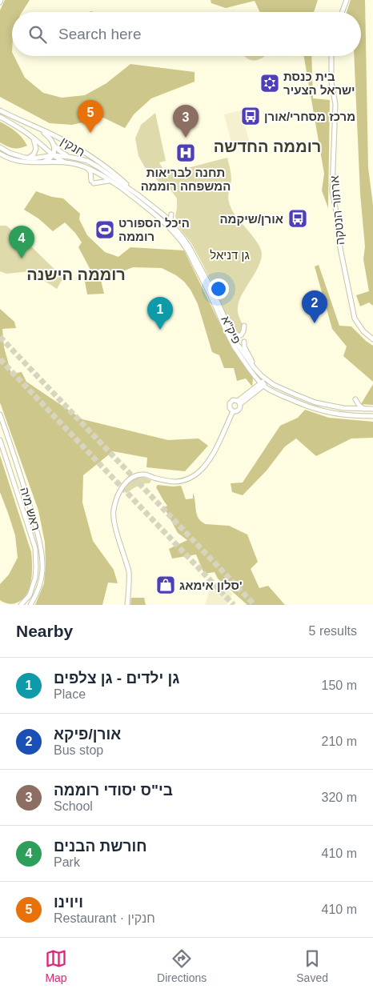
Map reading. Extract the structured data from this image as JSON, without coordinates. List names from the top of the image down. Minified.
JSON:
{"streets":{"main road":["חנקין","ארתור הנטקה","פיק\"א","ראש מיה"]},"crossings":[["חנקין","פיק\"א"]],"districts":["רוממה החדשה","רוממה הישנה"],"parks":["גן דניאל"],"places":{"synagogue":["בית כנסת ישראל הצעיר"],"bus stop":["מרכז מסחרי/אורן","אורן/שיקמה"],"hospital":["תחנה לבריאות המשפחה רוממה"],"sports":["היכל הספורט רוממה"],"shop":["סלון אימאג'"]},"page":{"search":"Search here","pins":["5","3","4","2","1"],"heading":["Nearby","5 results"],"list":[{"mark":"1","name":"גן ילדים - גן צלפים","note":"Place","value":"150 m"},{"mark":"2","name":"אורן/פיקא","note":"Bus stop","value":"210 m"},{"mark":"3","name":"בי\"ס יסודי רוממה","note":"School","value":"320 m"},{"mark":"4","name":"חורשת הבנים","note":"Park","value":"410 m"},{"mark":"5","name":"ויוינו","note":"Restaurant · חנקין","value":"410 m"}],"nav":["Map","Directions","Saved"]}}
